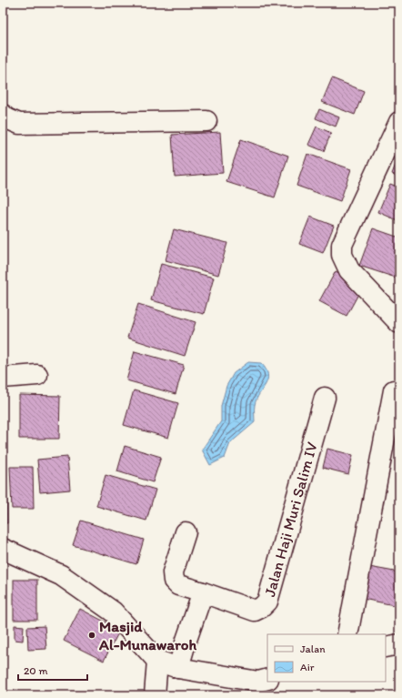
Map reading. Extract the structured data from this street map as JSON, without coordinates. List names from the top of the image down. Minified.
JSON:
{"streets":{"street":["Jalan Haji Muri Salim IV"]},"places":["Masjid Al-Munawaroh"],"legend":["Jalan","Air"],"scale_bar":"20 m"}
